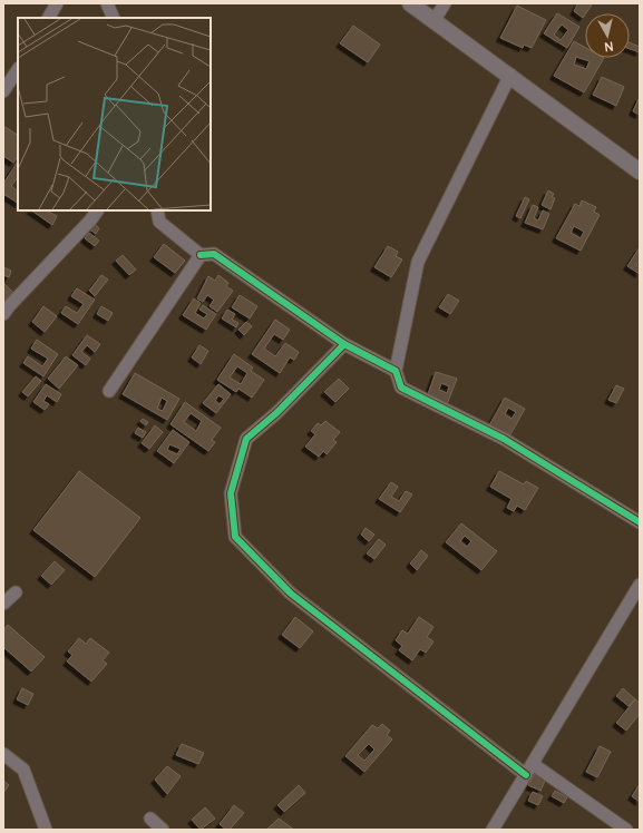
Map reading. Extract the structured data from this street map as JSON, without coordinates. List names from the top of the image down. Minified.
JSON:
{"north":"bottom"}
